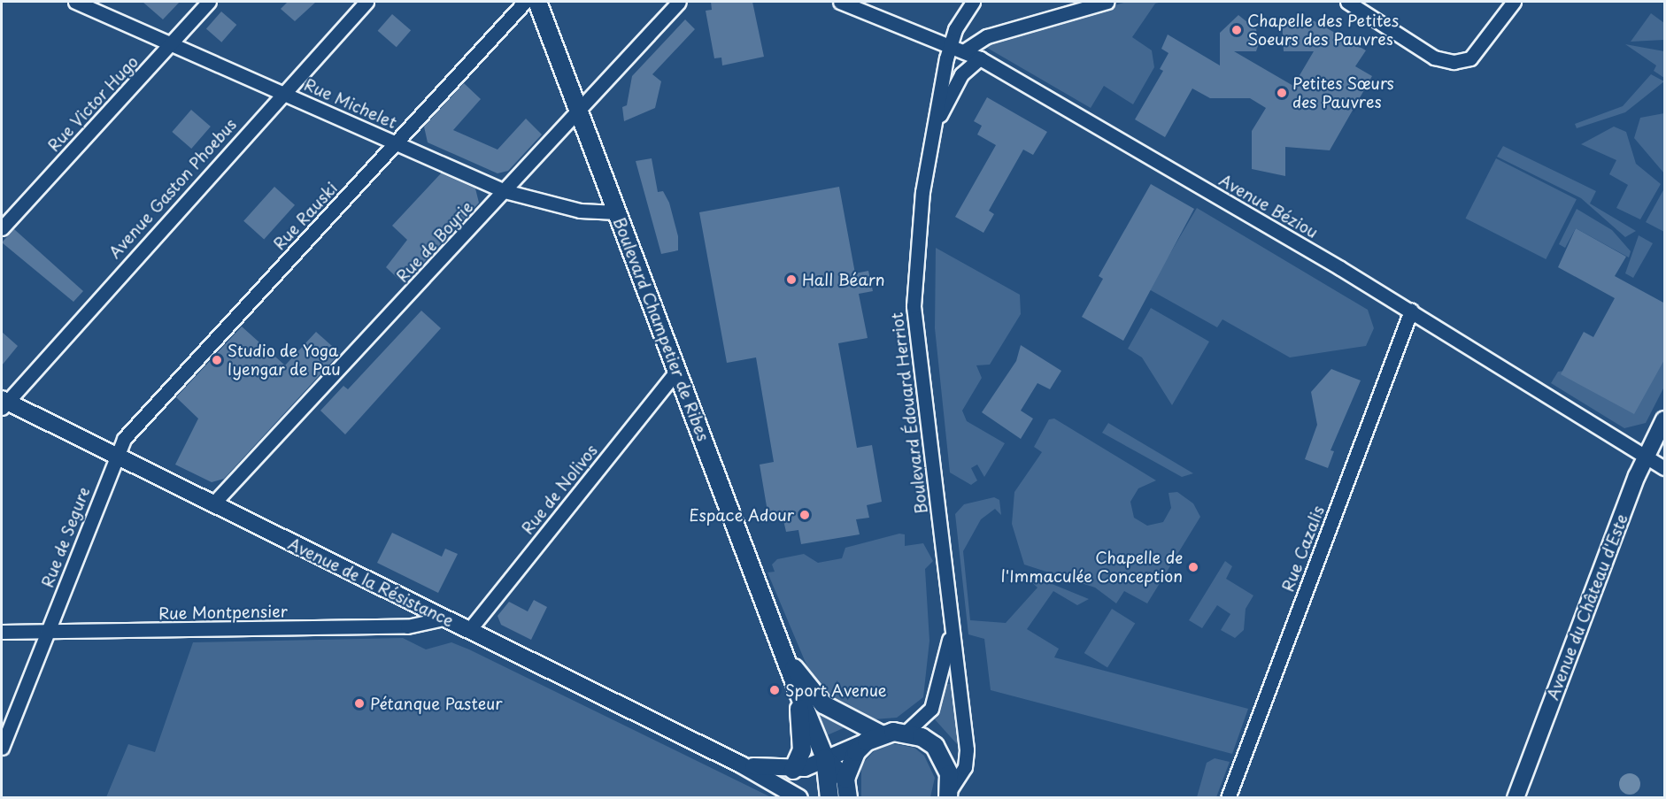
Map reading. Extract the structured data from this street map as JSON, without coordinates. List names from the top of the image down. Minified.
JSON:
{"streets":{"main road":["Boulevard Champetier de Ribes"],"street":["Rue Victor Hugo","Rue Michelet","Avenue Gaston Phoebus","Avenue Béziou","Rue Rauski","Rue de Boyrie","Boulevard Édouard Herriot","Rue de Nolivos","Rue de Segure","Rue Cazalis","Avenue de la Résistance","Avenue du Château d'Este","Rue Montpensier"]},"crossings":[["Rue Victor Hugo","Rue Michelet"],["Rue Michelet","Avenue Gaston Phoebus"],["Rue Michelet","Rue Rauski"],["Rue Michelet","Rue de Boyrie"],["Rue Michelet","Boulevard Champetier de Ribes"],["Avenue Gaston Phoebus","Avenue de la Résistance"],["Avenue Béziou","Boulevard Édouard Herriot"],["Avenue Béziou","Rue Cazalis"],["Avenue Béziou","Avenue du Château d'Este"],["Rue Rauski","Rue de Segure"],["Rue Rauski","Avenue de la Résistance"],["Rue de Boyrie","Boulevard Champetier de Ribes"],["Rue de Boyrie","Avenue de la Résistance"],["Boulevard Champetier de Ribes","Rue de Nolivos"],["Boulevard Champetier de Ribes","Avenue de la Résistance"],["Rue de Nolivos","Avenue de la Résistance"],["Rue de Segure","Avenue de la Résistance"],["Rue de Segure","Rue Montpensier"],["Avenue de la Résistance","Rue Montpensier"]],"places":["Chapelle des Petites Soeurs des Pauvres","Petites Sœurs des Pauvres","Hall Béarn","Studio de Yoga Iyengar de Pau","Espace Adour","Chapelle de l'Immaculée Conception","Sport Avenue","Pétanque Pasteur"]}
